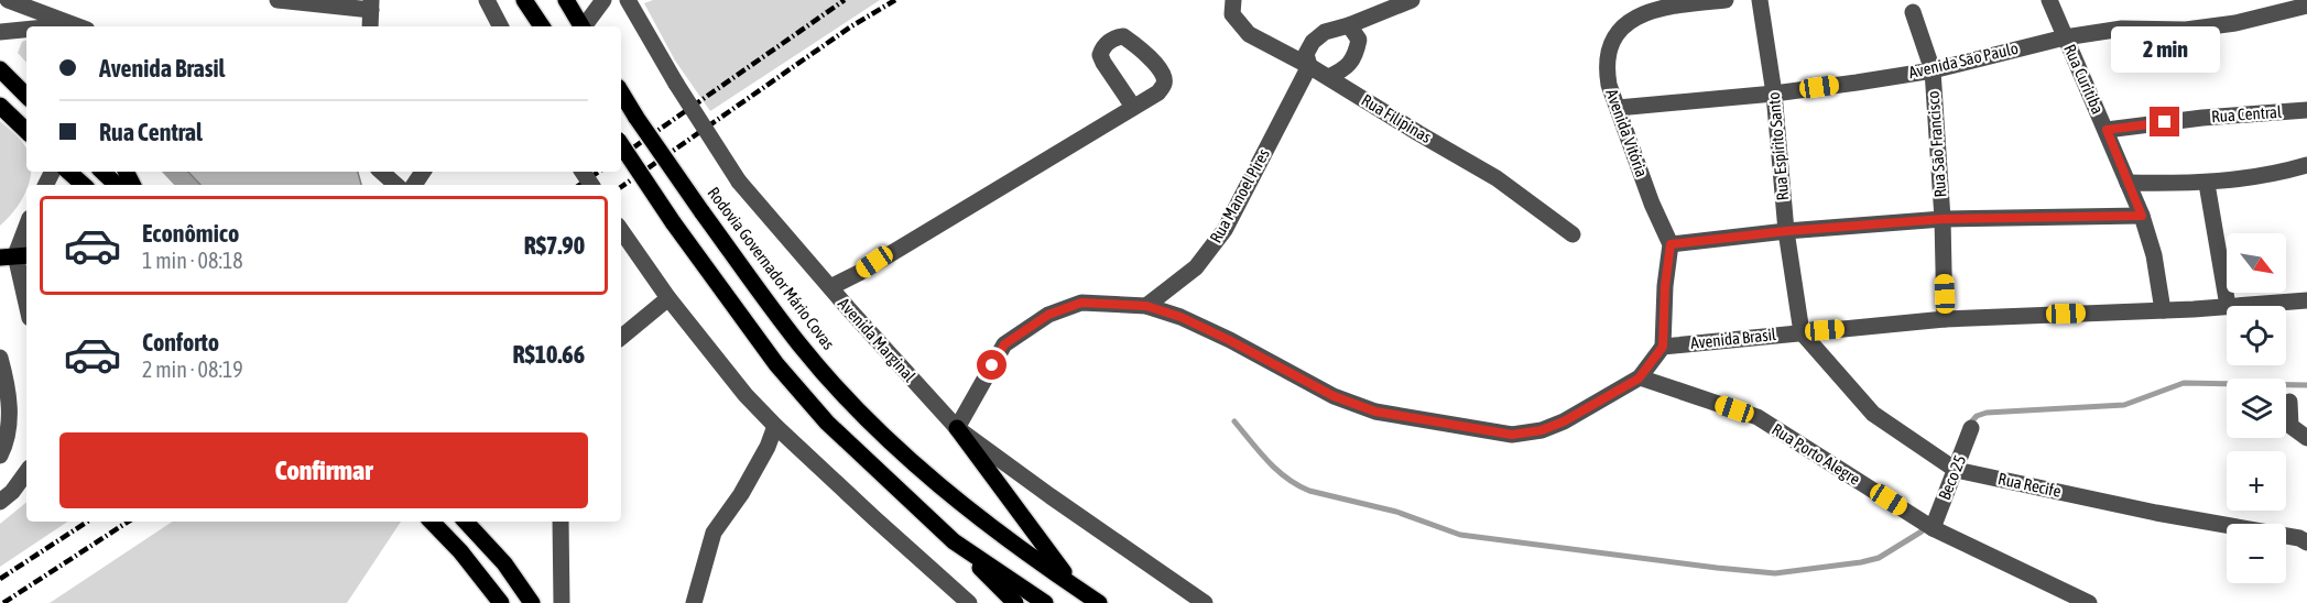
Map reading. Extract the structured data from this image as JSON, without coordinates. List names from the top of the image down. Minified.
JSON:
{"streets":{"main road":["Rodovia Governador Mário Covas"],"street":["Avenida São Paulo","Rua Curitiba","Rua Central","Rua Filipinas","Avenida Vitória","Rua São Francisco","Rua Espírito Santo","Rua Manoel Pires","Avenida Brasil","Avenida Marginal","Rua Porto Alegre","Beco 25","Rua Recife"]},"crossings":[["Avenida São Paulo","Rua Curitiba"],["Avenida São Paulo","Avenida Vitória"],["Avenida São Paulo","Rua São Francisco"],["Avenida São Paulo","Rua Espírito Santo"],["Rua Curitiba","Rua Central"],["Rua Curitiba","Avenida Brasil"],["Rua Filipinas","Rua Manoel Pires"],["Rua São Francisco","Avenida Brasil"],["Rua Espírito Santo","Avenida Brasil"],["Rua Espírito Santo","Rua Recife"],["Avenida Brasil","Rua Recife"],["Rua Porto Alegre","Beco 25"],["Beco 25","Rua Recife"]],"north":"bottom right","page":{"bubble":"2 min","banner":["Avenida Brasil","Rua Central"],"list":[{"name":"Econômico","note":"1 min · 08:18","value":"R$7.90"},{"name":"Conforto","note":"2 min · 08:19","value":"R$10.66"}],"map_buttons":["+","−"],"buttons":"Confirmar"}}
